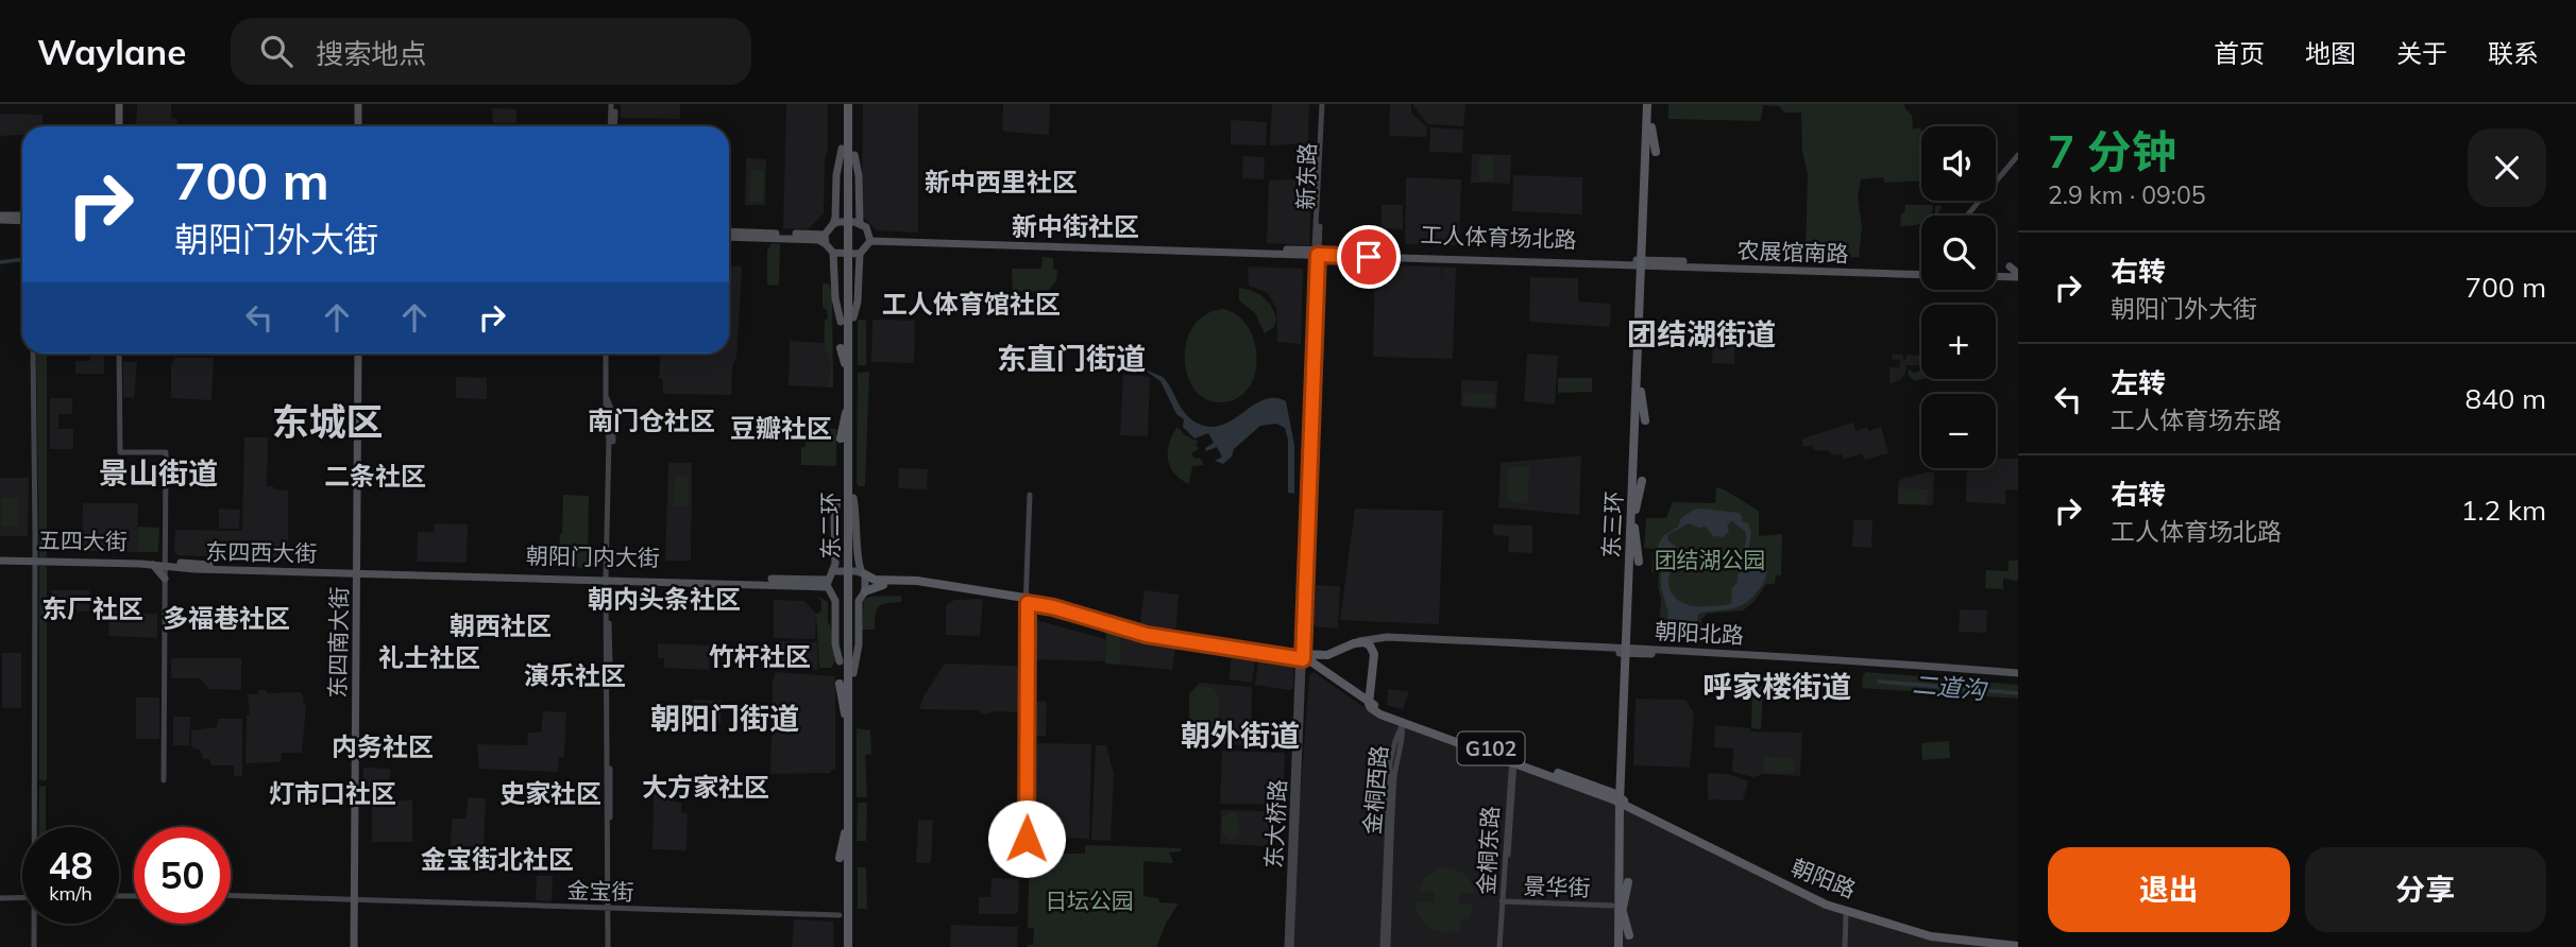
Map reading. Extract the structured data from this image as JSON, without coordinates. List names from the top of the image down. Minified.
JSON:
{"streets":{"highway":["东三环","东二环","朝阳北路","G102","朝阳路"],"main road":["新东路","工人体育场北路","农展馆南路","五四大街","东四西大街","朝阳门内大街","东四南大街","金桐西路","东大桥路","金桐东路","景华街","金宝街"]},"crossings":[["新东路","工人体育场北路"],["工人体育场北路","农展馆南路"],["东三环","景华街"],["五四大街","东四西大街"],["东四西大街","朝阳门内大街"],["东四西大街","东四南大街"],["朝阳门内大街","东四南大街"],["朝阳北路","G102"],["朝阳北路","东大桥路"],["东四南大街","金宝街"],["G102","东大桥路"],["G102","金桐东路"],["G102","朝阳路"],["金桐东路","景华街"]],"districts":["新中西里社区","新中街社区","工人体育馆社区","团结湖街道","东直门街道","南门仓社区","东城区","豆瓣社区","景山街道","二条社区","朝内头条社区","东厂社区","多福巷社区","朝西社区","竹杆社区","礼士社区","演乐社区","呼家楼街道","朝阳门街道","朝外街道","内务社区","大方家社区","灯市口社区","史家社区","金宝街北社区"],"water":["二道沟"],"parks":["团结湖公园","日坛公园"],"page":{"header":"Waylane","search":"搜索地点","nav":["首页","地图","关于","联系"],"heading":["7 分钟","2.9 km · 09:05"],"map_buttons":["+","−"],"turn":["700 m","朝阳门外大街"],"list":[{"name":"右转","note":"朝阳门外大街","value":"700 m"},{"name":"左转","note":"工人体育场东路","value":"840 m"},{"name":"右转","note":"工人体育场北路","value":"1.2 km"}],"speed":"48 km/h","limit":"50","buttons":["退出","分享"]}}
